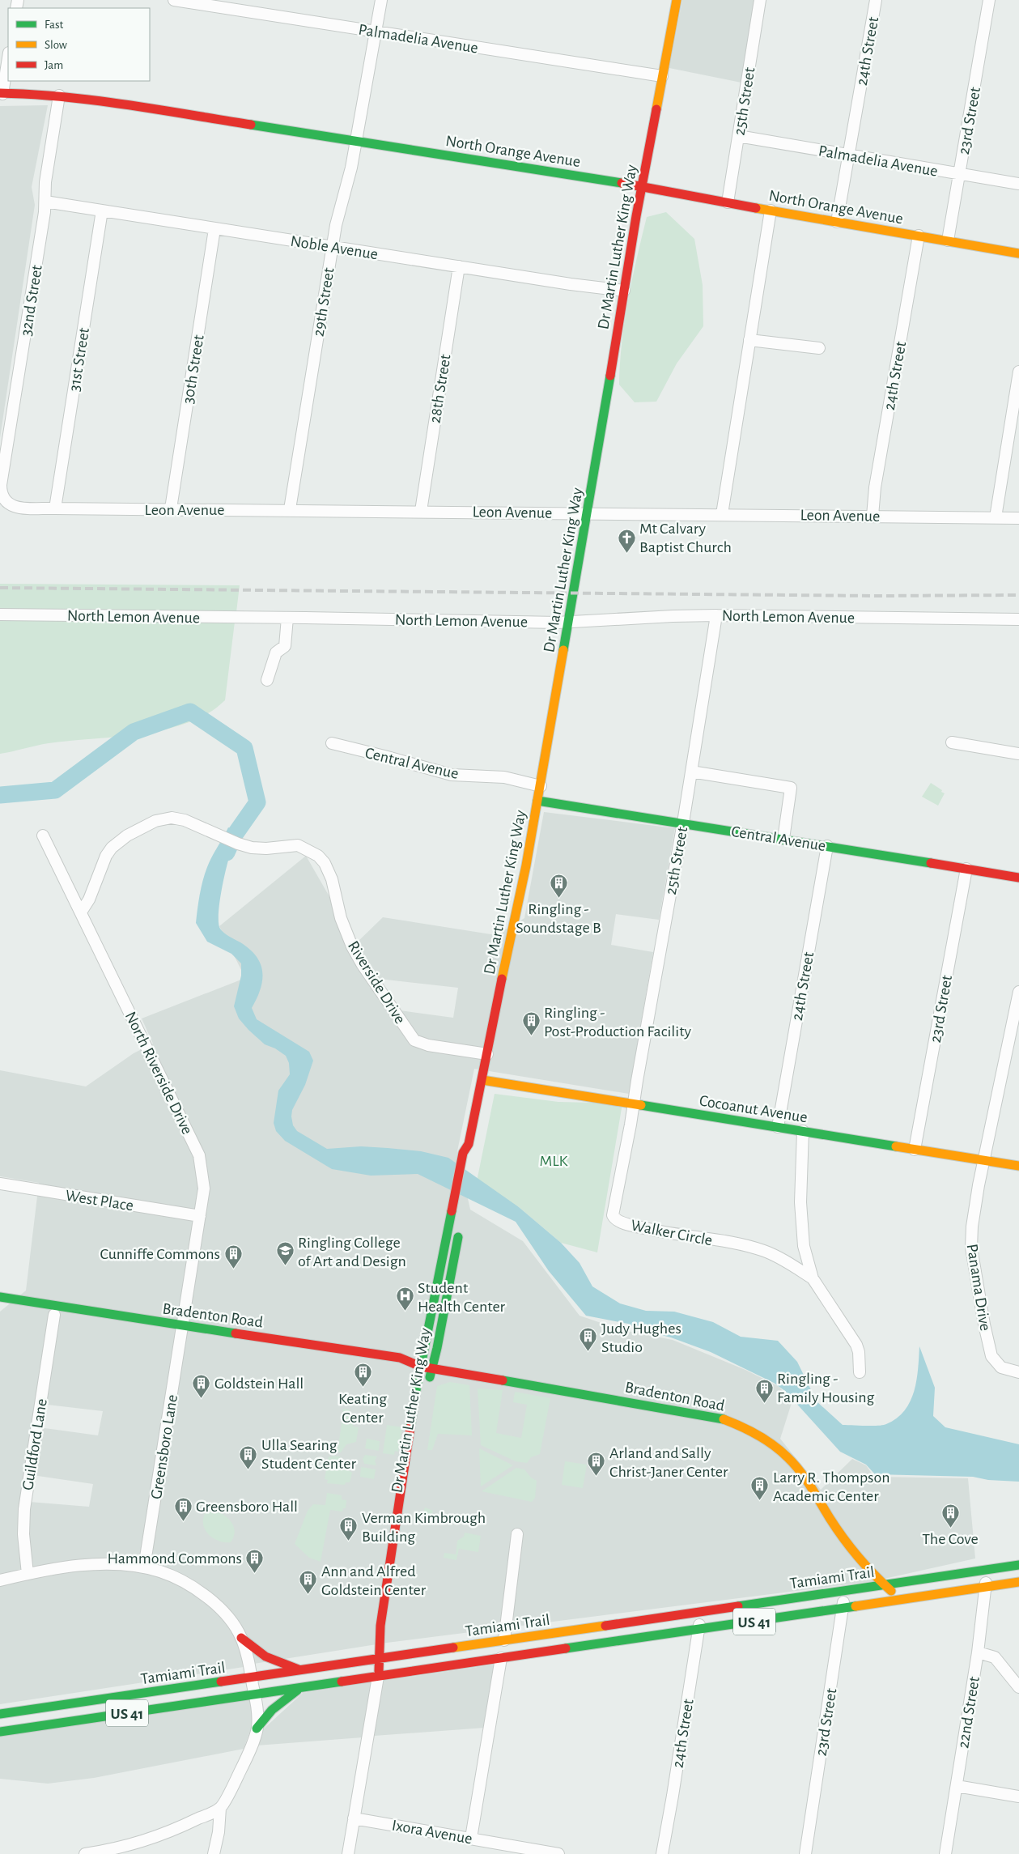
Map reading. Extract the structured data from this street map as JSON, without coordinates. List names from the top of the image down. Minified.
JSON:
{"streets":{"street":["Palmadelia Avenue","24th Street","25th Street","23rd Street","North Orange Avenue","Noble Avenue","Dr Martin Luther King Way","32nd Street","29th Street","31st Street","30th Street","28th Street","Leon Avenue","North Lemon Avenue","Central Avenue","Riverside Drive","North Riverside Drive","Cocoanut Avenue","West Place","Walker Circle","Panama Drive","Bradenton Road","Guildford Lane","Greensboro Lane","Tamiami Trail","US 41","22nd Street","Ixora Avenue"]},"crossings":[["Palmadelia Avenue","24th Street"],["Palmadelia Avenue","25th Street"],["Palmadelia Avenue","23rd Street"],["Palmadelia Avenue","Dr Martin Luther King Way"],["Palmadelia Avenue","29th Street"],["24th Street","North Orange Avenue"],["24th Street","Leon Avenue"],["24th Street","Central Avenue"],["24th Street","Cocoanut Avenue"],["24th Street","Tamiami Trail"],["25th Street","North Orange Avenue"],["25th Street","North Lemon Avenue"],["25th Street","Central Avenue"],["25th Street","Cocoanut Avenue"],["25th Street","Walker Circle"],["23rd Street","North Orange Avenue"],["23rd Street","Central Avenue"],["23rd Street","Cocoanut Avenue"],["23rd Street","Tamiami Trail"],["North Orange Avenue","Dr Martin Luther King Way"],["North Orange Avenue","32nd Street"],["North Orange Avenue","29th Street"],["Noble Avenue","Dr Martin Luther King Way"],["Noble Avenue","32nd Street"],["Noble Avenue","29th Street"],["Noble Avenue","31st Street"],["Noble Avenue","30th Street"],["Noble Avenue","28th Street"],["Dr Martin Luther King Way","Leon Avenue"],["Dr Martin Luther King Way","North Lemon Avenue"],["Dr Martin Luther King Way","Central Avenue"],["Dr Martin Luther King Way","Riverside Drive"],["Dr Martin Luther King Way","Cocoanut Avenue"],["Dr Martin Luther King Way","Bradenton Road"],["Dr Martin Luther King Way","Tamiami Trail"],["32nd Street","Leon Avenue"],["29th Street","Leon Avenue"],["31st Street","Leon Avenue"],["30th Street","Leon Avenue"],["28th Street","Leon Avenue"],["Riverside Drive","North Riverside Drive"],["North Riverside Drive","West Place"],["North Riverside Drive","Bradenton Road"],["North Riverside Drive","Greensboro Lane"],["Cocoanut Avenue","Walker Circle"],["Cocoanut Avenue","Panama Drive"],["Bradenton Road","Greensboro Lane"],["Bradenton Road","Tamiami Trail"],["Tamiami Trail","22nd Street"]],"parks":["MLK"],"places":{"church":["Mt Calvary Baptist Church"],"building":["Ringling - Soundstage B","Ringling - Post-Production Facility","Cunniffe Commons","Judy Hughes Studio","Keating Center","Goldstein Hall","Ringling - Family Housing","Ulla Searing Student Center","Arland and Sally Christ-Janer Center","Larry R. Thompson Academic Center","Greensboro Hall","The Cove","Verman Kimbrough Building","Hammond Commons","Ann and Alfred Goldstein Center"],"school or university":["Ringling College of Art and Design"],"hospital":["Student Health Center"]},"legend":["Fast","Slow","Jam"]}
